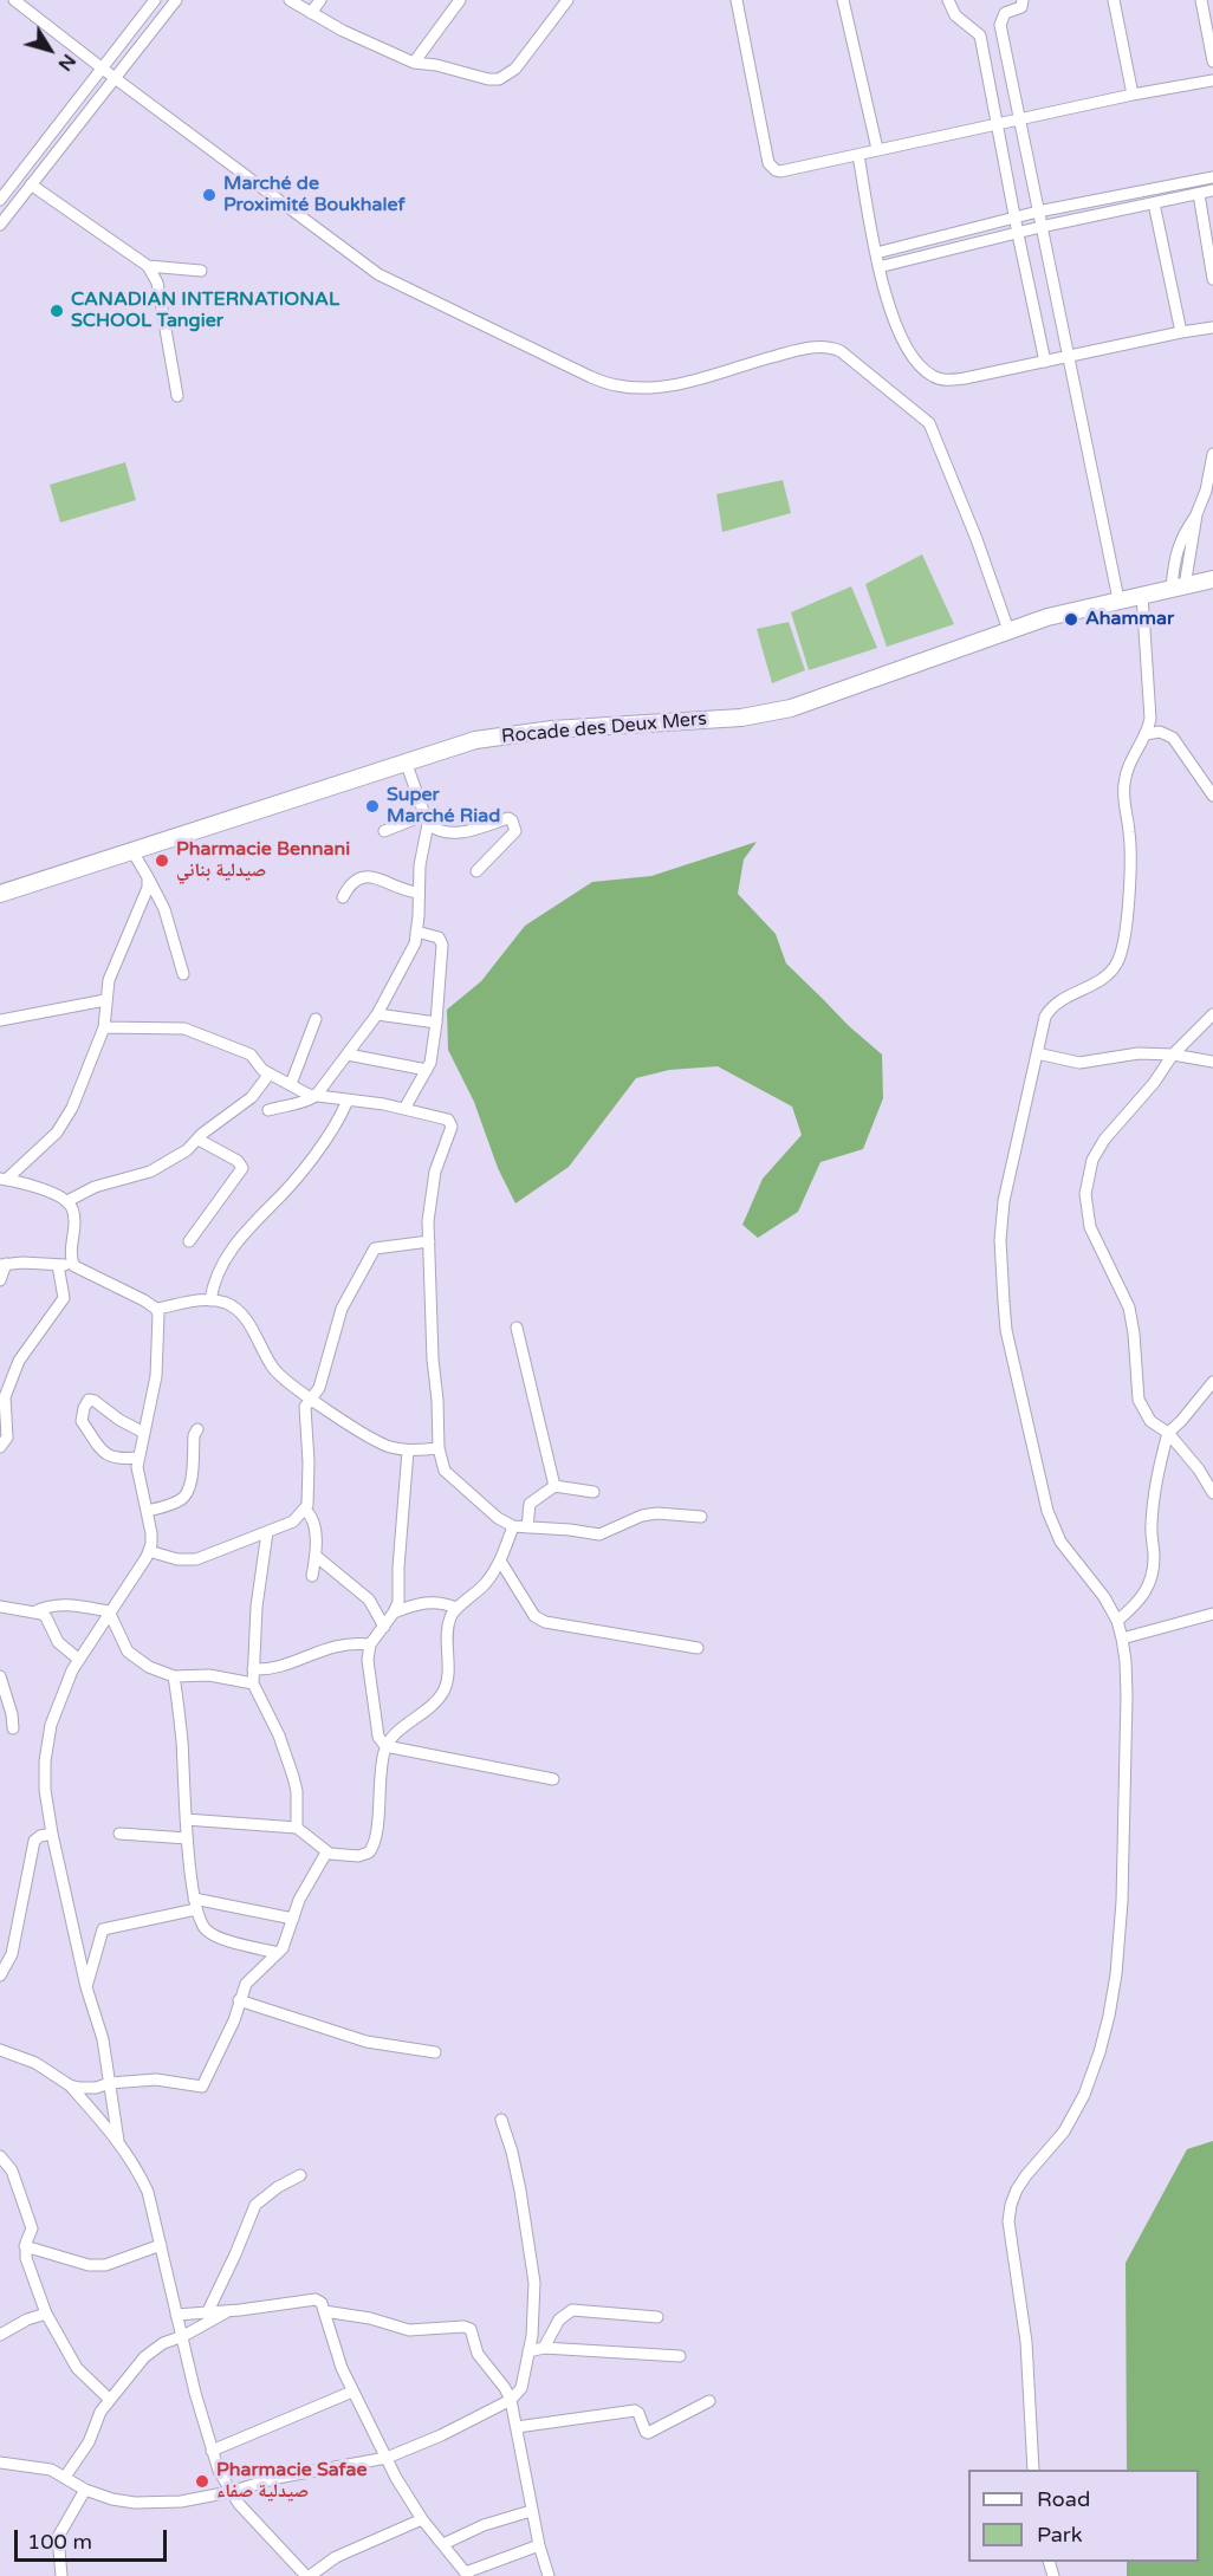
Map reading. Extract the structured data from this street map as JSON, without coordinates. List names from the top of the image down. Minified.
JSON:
{"streets":{"highway":["Rocade des Deux Mers"]},"places":["Marché de Proximité Boukhalef","CANADIAN INTERNATIONAL SCHOOL Tangier","Ahammar","Super Marché Riad","Pharmacie Bennani صيدلية بناني","Pharmacie Safae صيدلية صفاء"],"legend":["Road","Park"],"scale_bar":"100 m","north":"bottom right"}
